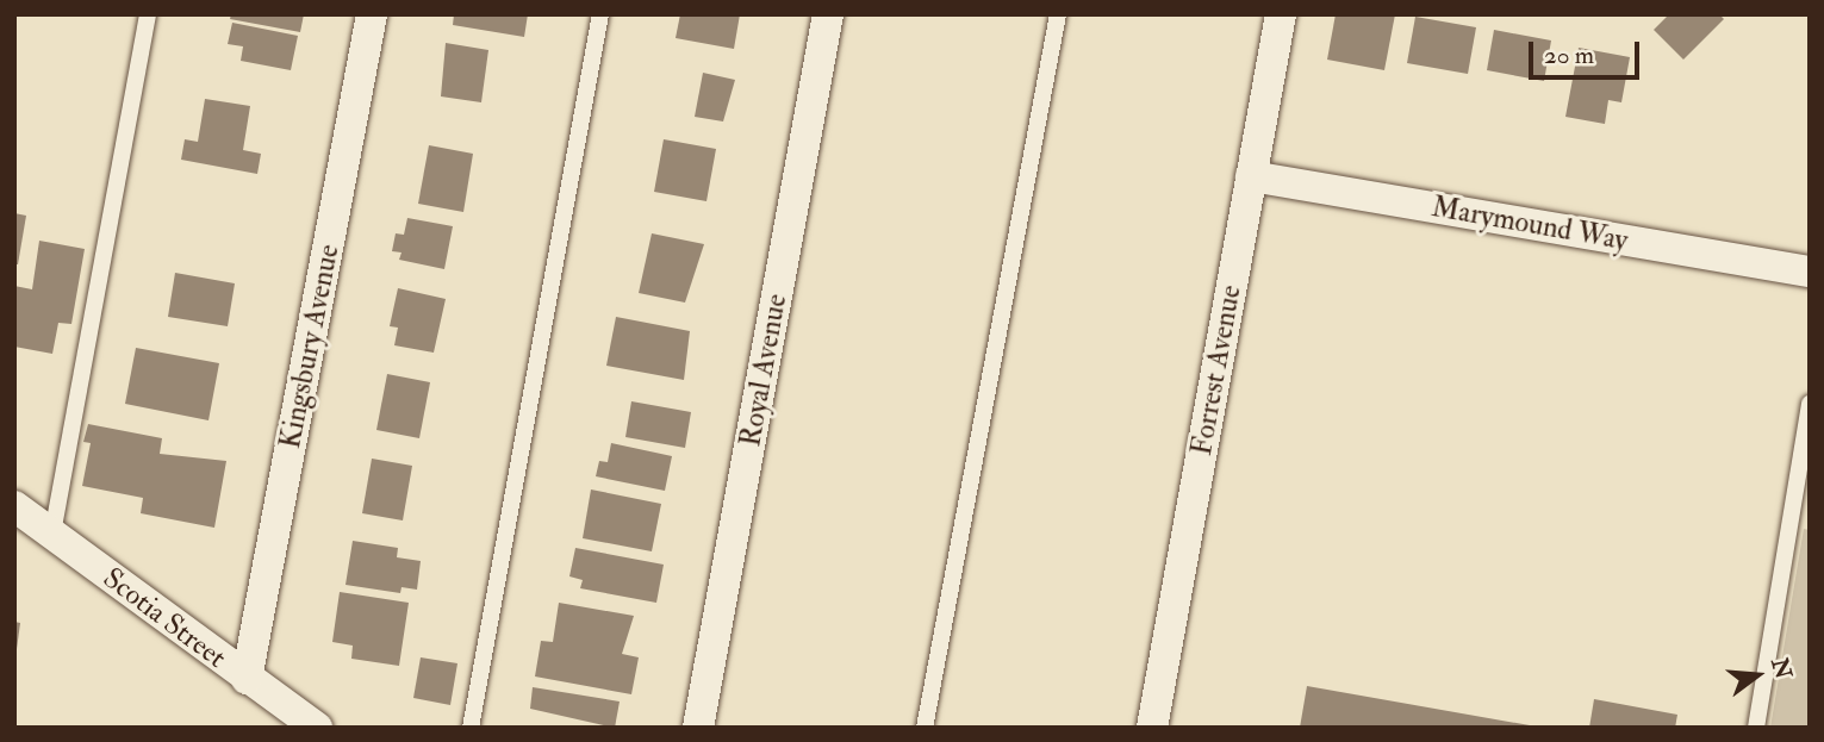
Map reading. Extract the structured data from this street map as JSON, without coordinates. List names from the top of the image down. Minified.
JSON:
{"streets":{"street":["Marymound Way","Kingsbury Avenue","Royal Avenue","Forrest Avenue","Scotia Street"]},"crossings":[["Marymound Way","Forrest Avenue"],["Kingsbury Avenue","Scotia Street"]],"scale_bar":"20 m","north":"right"}
